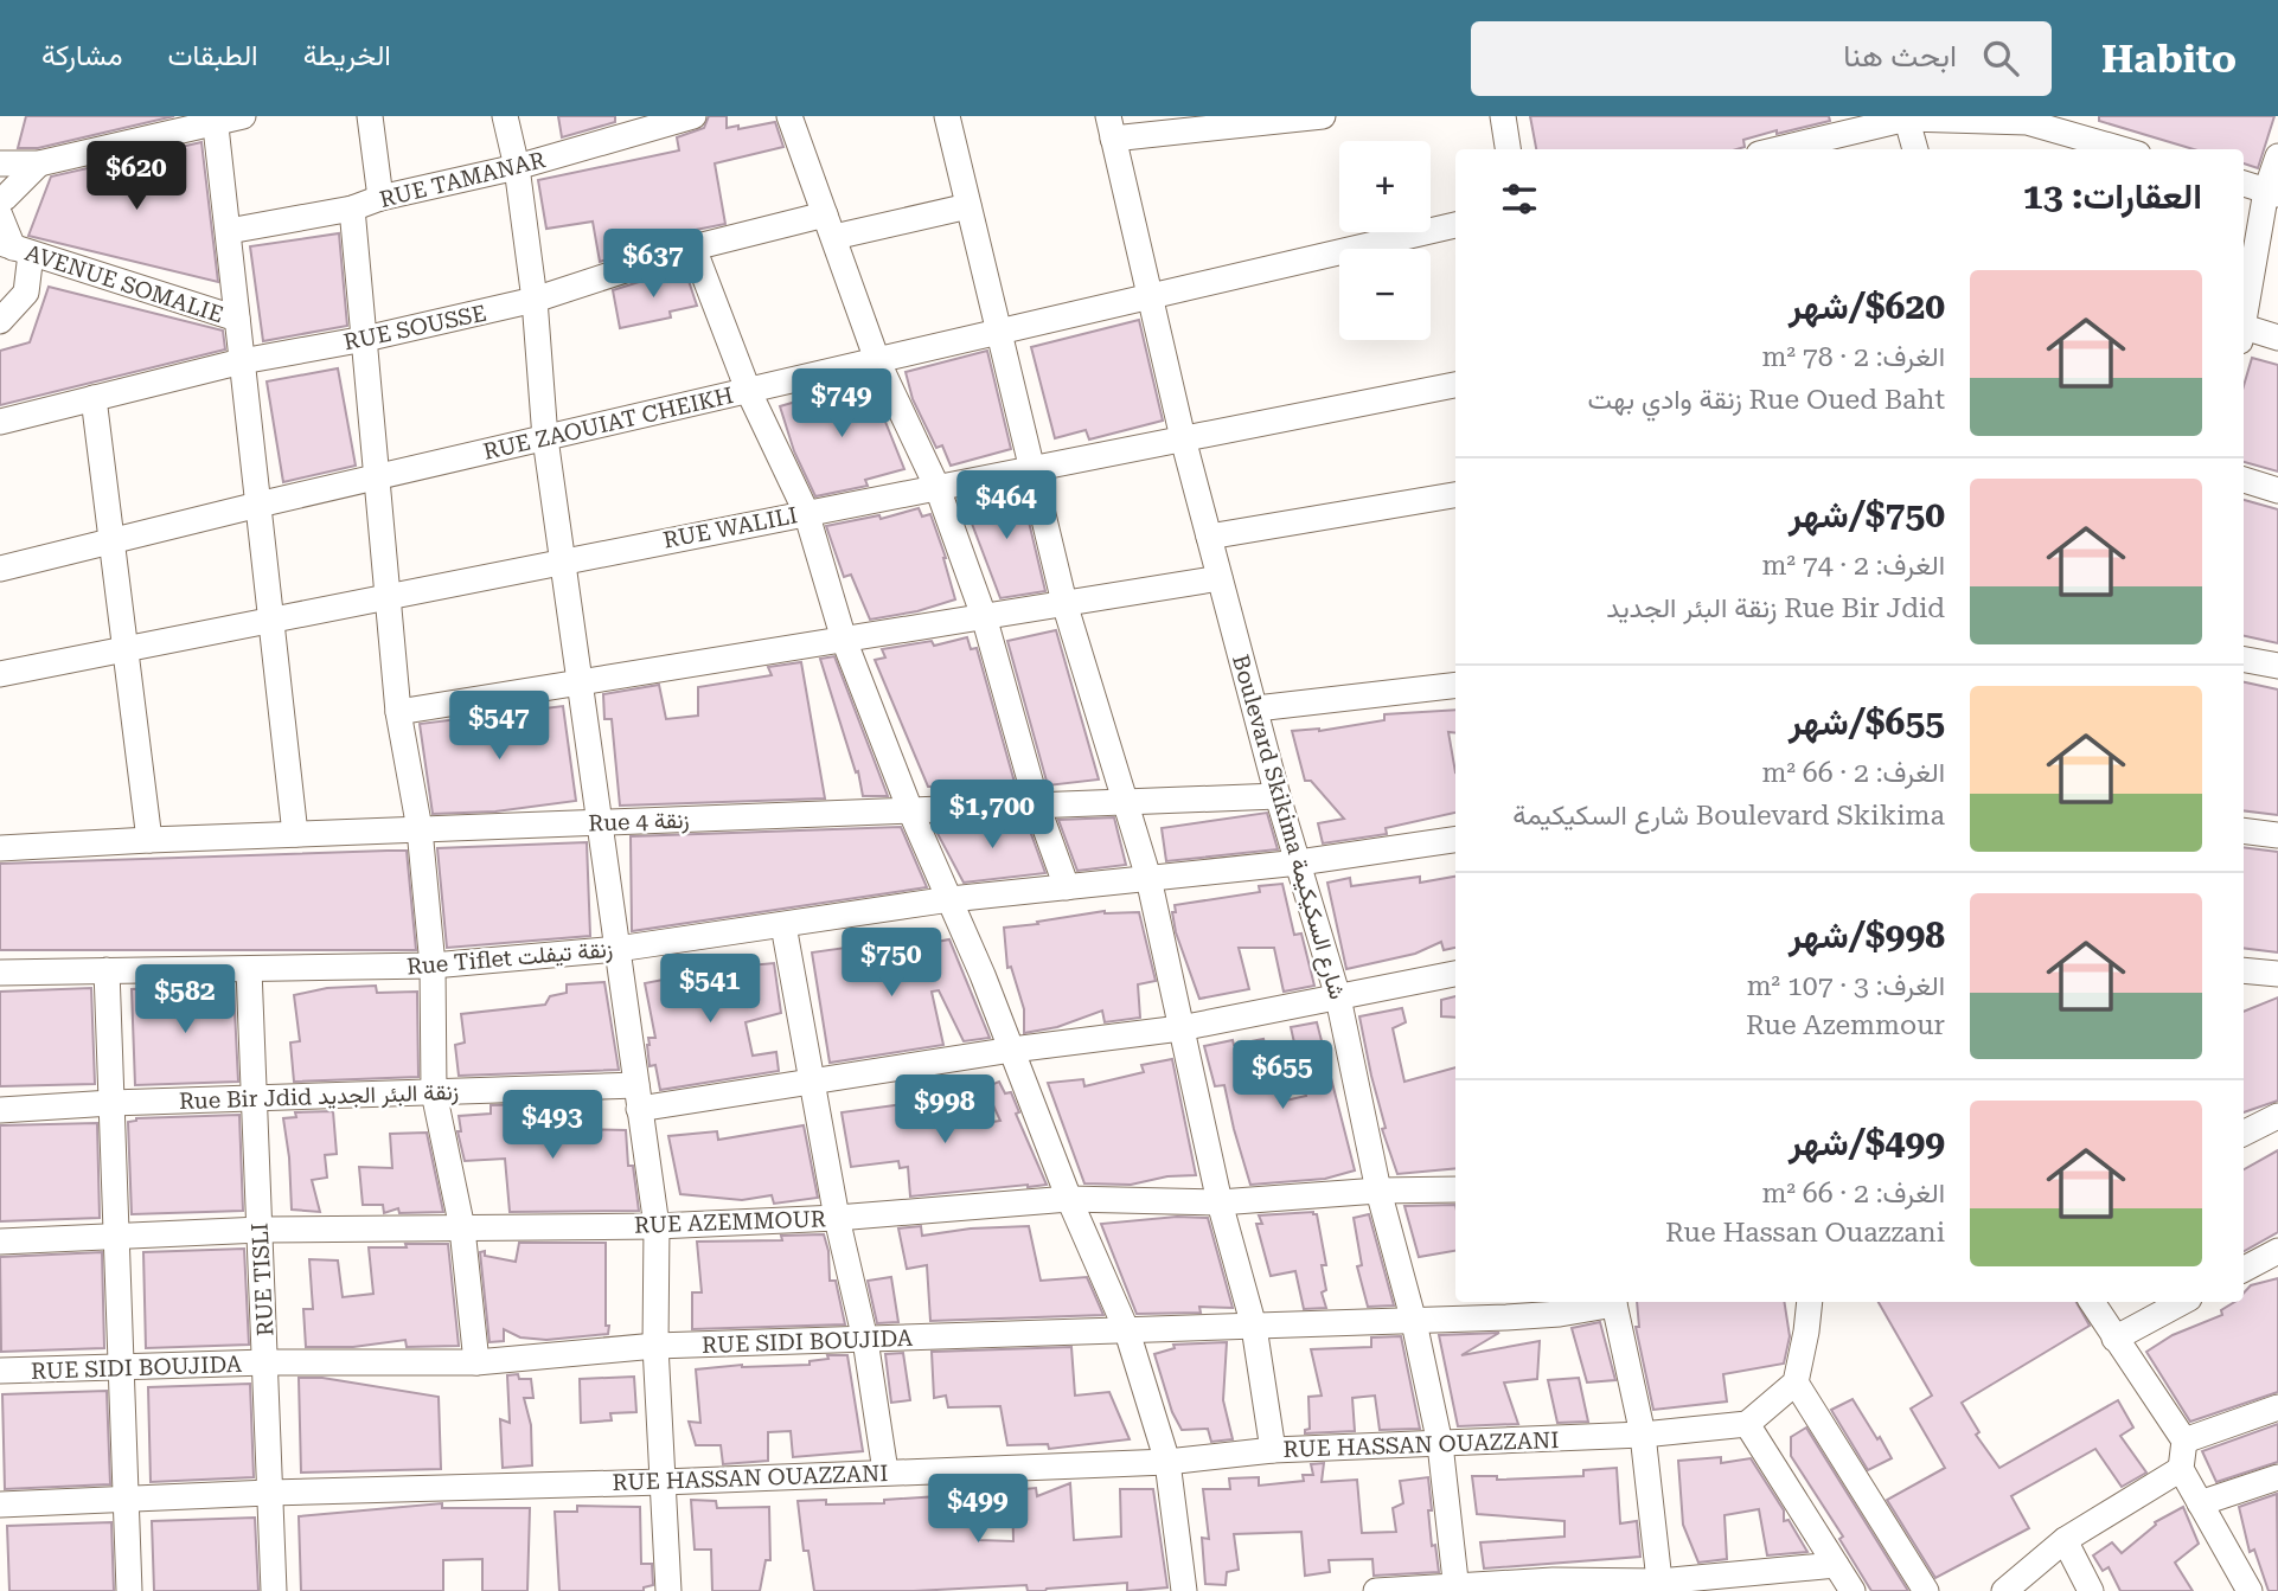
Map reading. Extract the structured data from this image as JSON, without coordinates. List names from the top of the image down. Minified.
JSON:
{"streets":{"street":["RUE TAMANAR","AVENUE SOMALIE","RUE SOUSSE","RUE ZAOUIAT CHEIKH","RUE WALILI","Rue 4 زنقة","Boulevard Skikima شارع السكيكيمة","Rue Tiflet زنقة تيفلت","Rue Bir Jdid زنقة البئر الجديد","RUE AZEMMOUR","RUE TISLI","RUE SIDI BOUJIDA","RUE HASSAN OUAZZANI"]},"crossings":[["RUE ZAOUIAT CHEIKH","Boulevard Skikima شارع السكيكيمة"],["RUE WALILI","Boulevard Skikima شارع السكيكيمة"],["Rue 4 زنقة","Boulevard Skikima شارع السكيكيمة"],["Boulevard Skikima شارع السكيكيمة","Rue Tiflet زنقة تيفلت"],["Boulevard Skikima شارع السكيكيمة","Rue Bir Jdid زنقة البئر الجديد"],["Boulevard Skikima شارع السكيكيمة","RUE AZEMMOUR"],["Boulevard Skikima شارع السكيكيمة","RUE SIDI BOUJIDA"],["Boulevard Skikima شارع السكيكيمة","RUE HASSAN OUAZZANI"],["Rue Tiflet زنقة تيفلت","RUE TISLI"],["Rue Bir Jdid زنقة البئر الجديد","RUE TISLI"],["RUE AZEMMOUR","RUE TISLI"],["RUE TISLI","RUE SIDI BOUJIDA"],["RUE TISLI","RUE HASSAN OUAZZANI"]],"page":{"header":"Habito","search":"ابحث هنا","nav":["الخريطة","الطبقات","مشاركة"],"map_buttons":["+","−"],"price":["$620","$637","$749","$464","$547","$1,700","$750","$541","$582","$655","$998","$493","$499"],"heading":"العقارات: 13","list":[{"name":"$620/شهر","note":"الغرف: 2 · 78 m² · Rue Oued Baht زنقة وادي بهت"},{"name":"$750/شهر","note":"الغرف: 2 · 74 m² · Rue Bir Jdid زنقة البئر الجديد"},{"name":"$655/شهر","note":"الغرف: 2 · 66 m² · Boulevard Skikima شارع السكيكيمة"},{"name":"$998/شهر","note":"الغرف: 3 · 107 m² · Rue Azemmour"},{"name":"$499/شهر","note":"الغرف: 2 · 66 m² · Rue Hassan Ouazzani"}]}}
